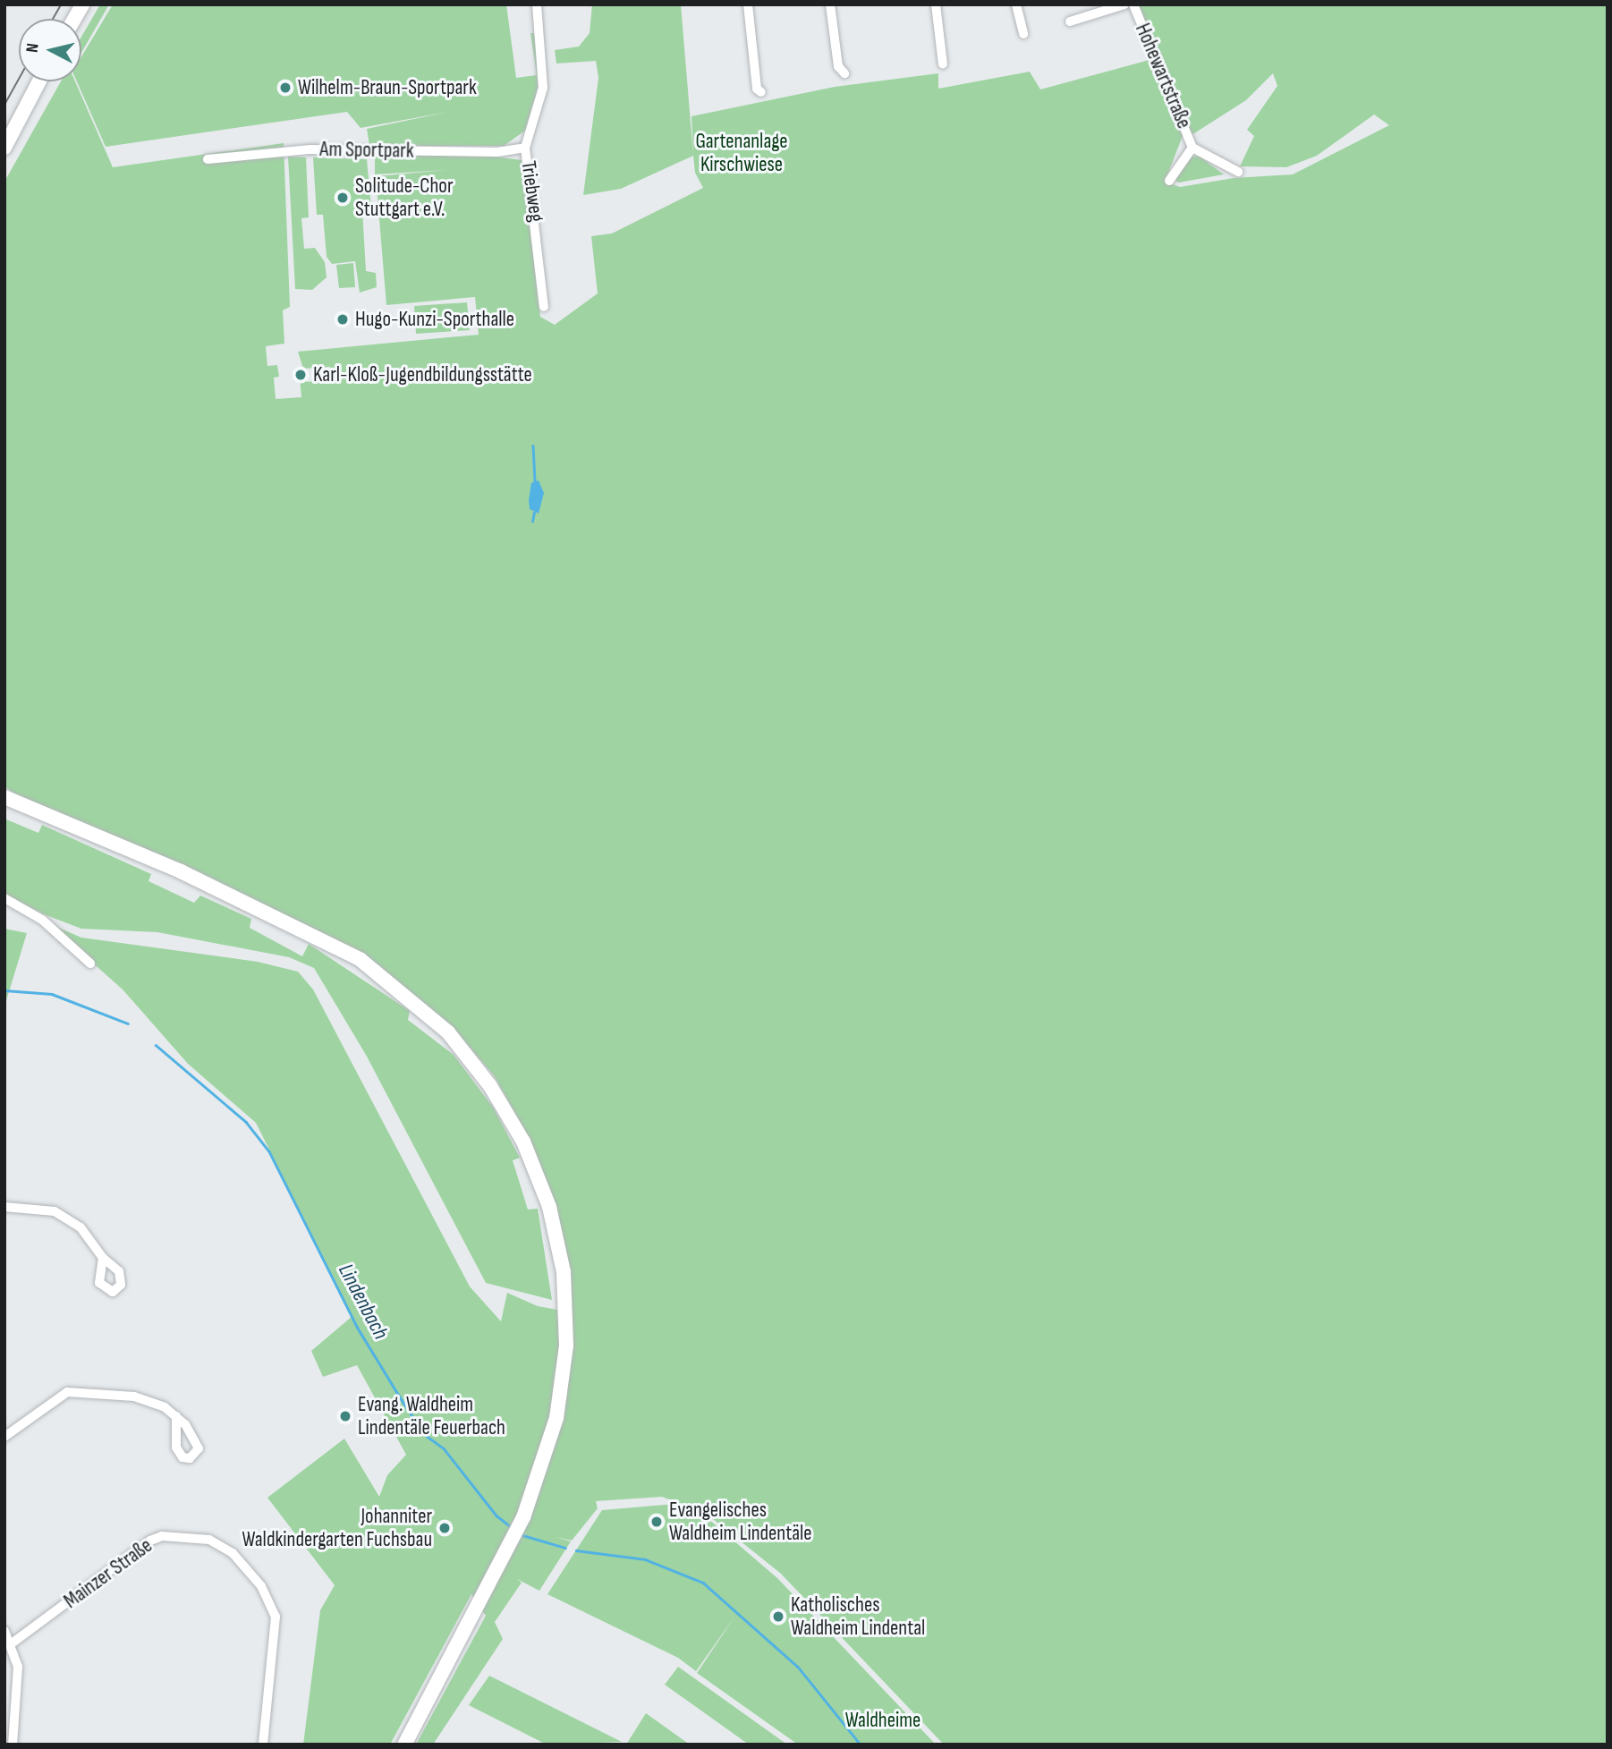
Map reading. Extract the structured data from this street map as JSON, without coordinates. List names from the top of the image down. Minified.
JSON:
{"streets":{"street":["Hohewartstraße","Am Sportpark","Triebweg","Mainzer Straße"]},"crossings":[["Am Sportpark","Triebweg"]],"water":["Lindenbach"],"parks":["Gartenanlage Kirschwiese","Waldheime"],"places":["Wilhelm-Braun-Sportpark","Solitude-Chor Stuttgart e.V.","Hugo-Kunzi-Sporthalle","Karl-Kloß-Jugendbildungsstätte","Evang. Waldheim Lindentäle Feuerbach","Evangelisches Waldheim Lindentäle","Johanniter Waldkindergarten Fuchsbau","Katholisches Waldheim Lindental"],"north":"left"}
